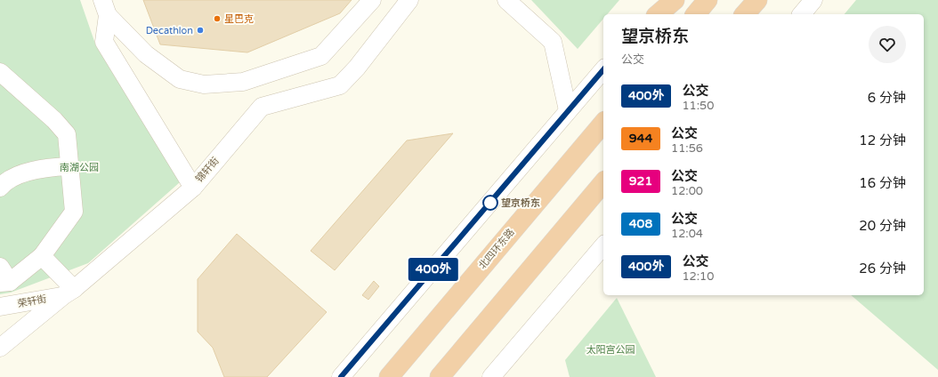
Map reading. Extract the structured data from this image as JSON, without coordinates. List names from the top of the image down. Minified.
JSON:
{"streets":{"highway":["北四环东路"],"street":["锦轩街","荣轩街"]},"crossings":[["锦轩街","荣轩街"]],"parks":["南湖公园","太阳宫公园"],"places":["星巴克","Decathlon","望京桥东"],"lines":["bus line 400外"],"page":{"on_map":"400外","heading":["望京桥东","公交"],"list":[{"mark":"400外","name":"公交","note":"11:50","value":"6 分钟"},{"mark":"944","name":"公交","note":"11:56","value":"12 分钟"},{"mark":"921","name":"公交","note":"12:00","value":"16 分钟"},{"mark":"408","name":"公交","note":"12:04","value":"20 分钟"},{"mark":"400外","name":"公交","note":"12:10","value":"26 分钟"}]}}
